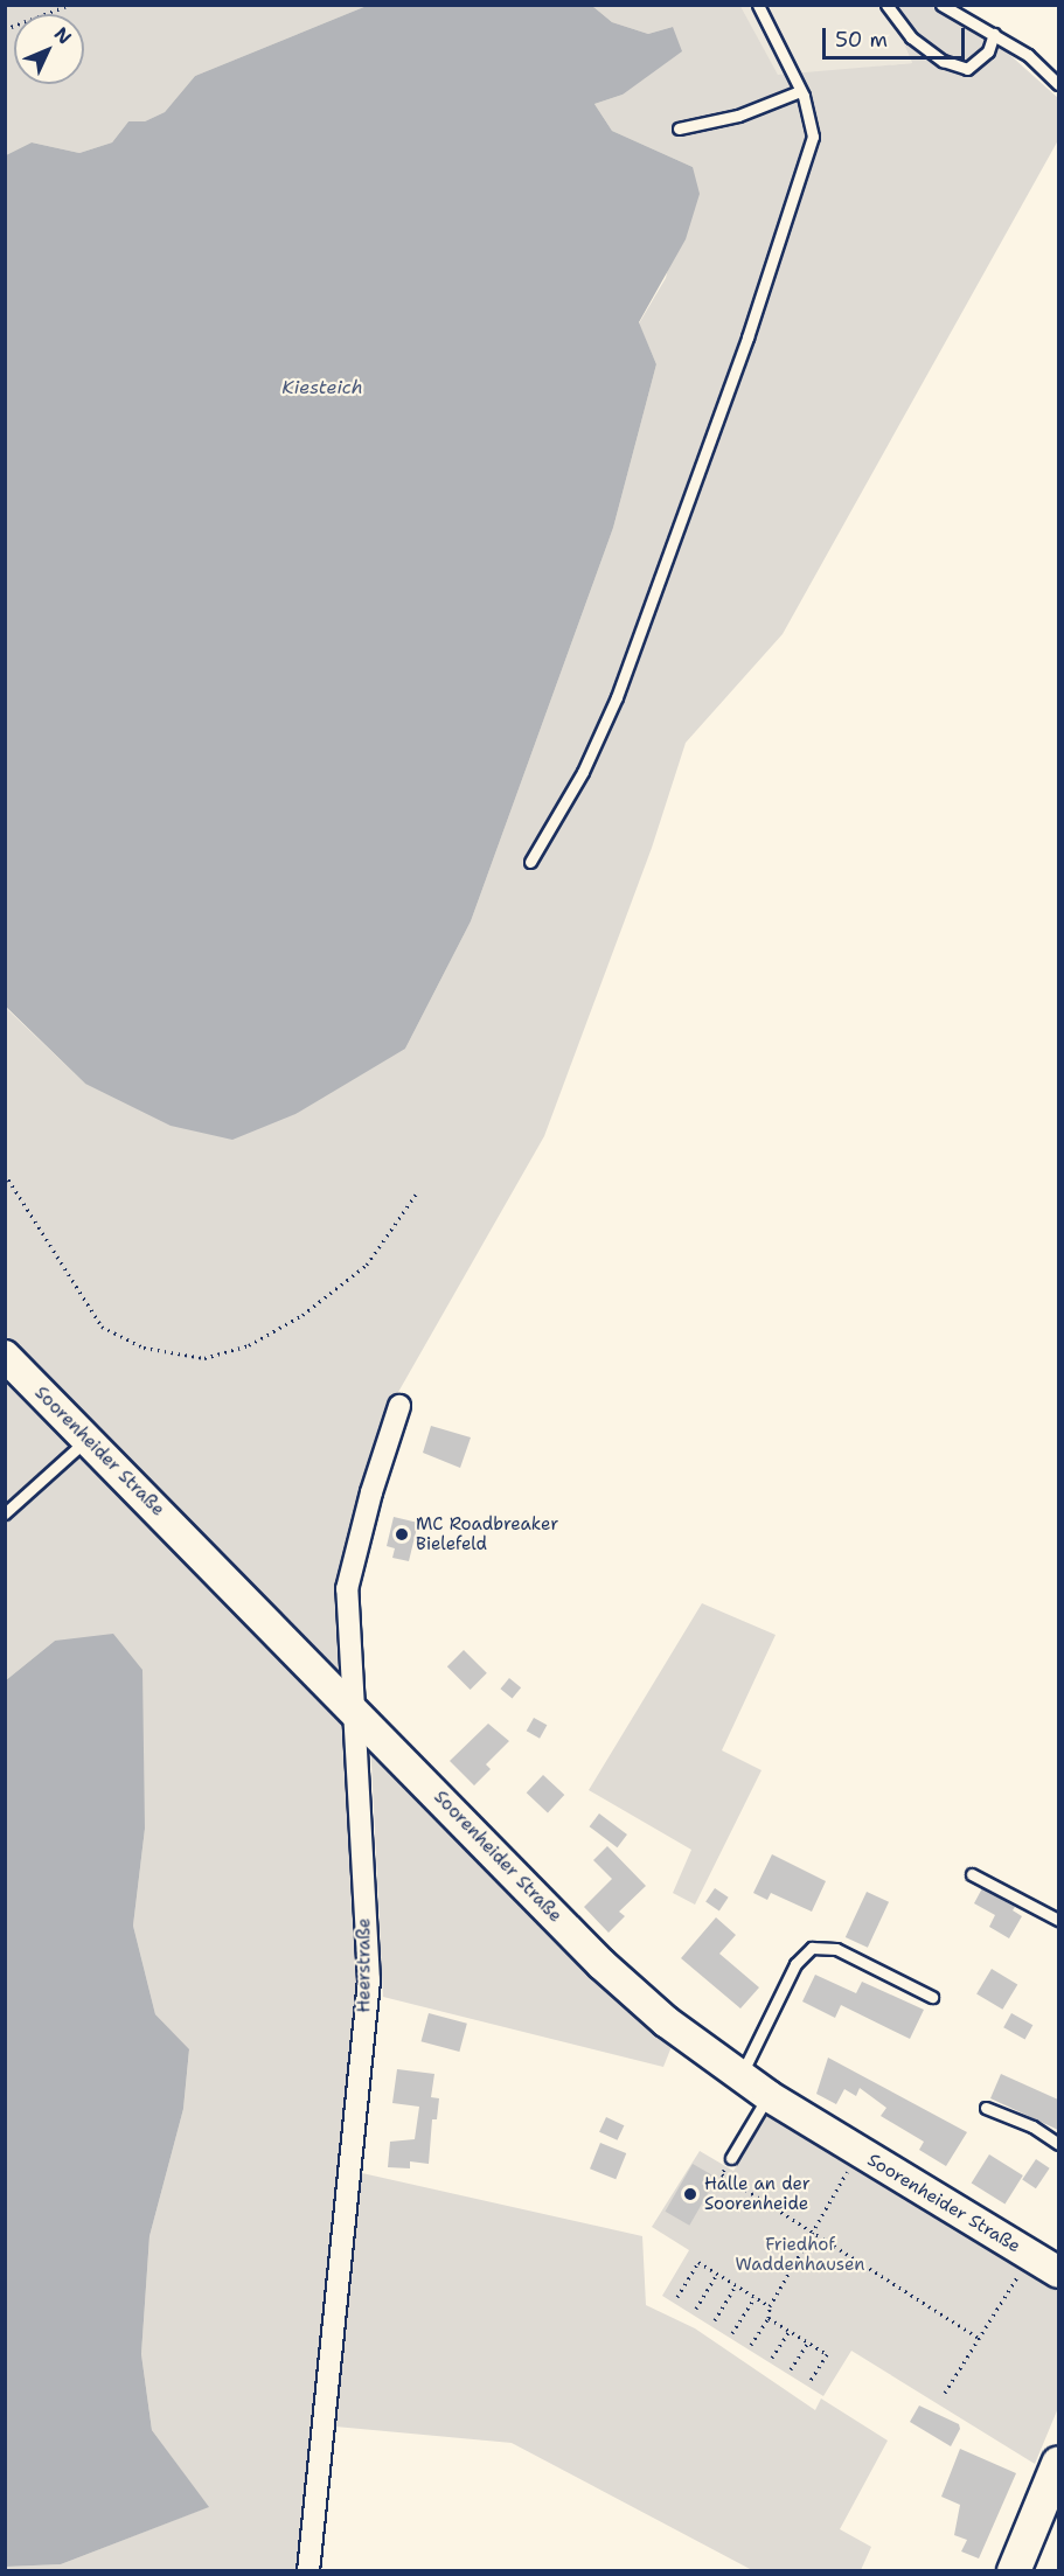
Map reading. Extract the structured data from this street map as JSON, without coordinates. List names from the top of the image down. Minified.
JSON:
{"streets":{"main road":["Soorenheider Straße"],"street":["Heerstraße"]},"crossings":[["Soorenheider Straße","Heerstraße"]],"water":["Kiesteich"],"parks":["Friedhof Waddenhausen"],"places":["MC Roadbreaker Bielefeld","Halle an der Soorenheide"],"scale_bar":"50 m","north":"top right"}
